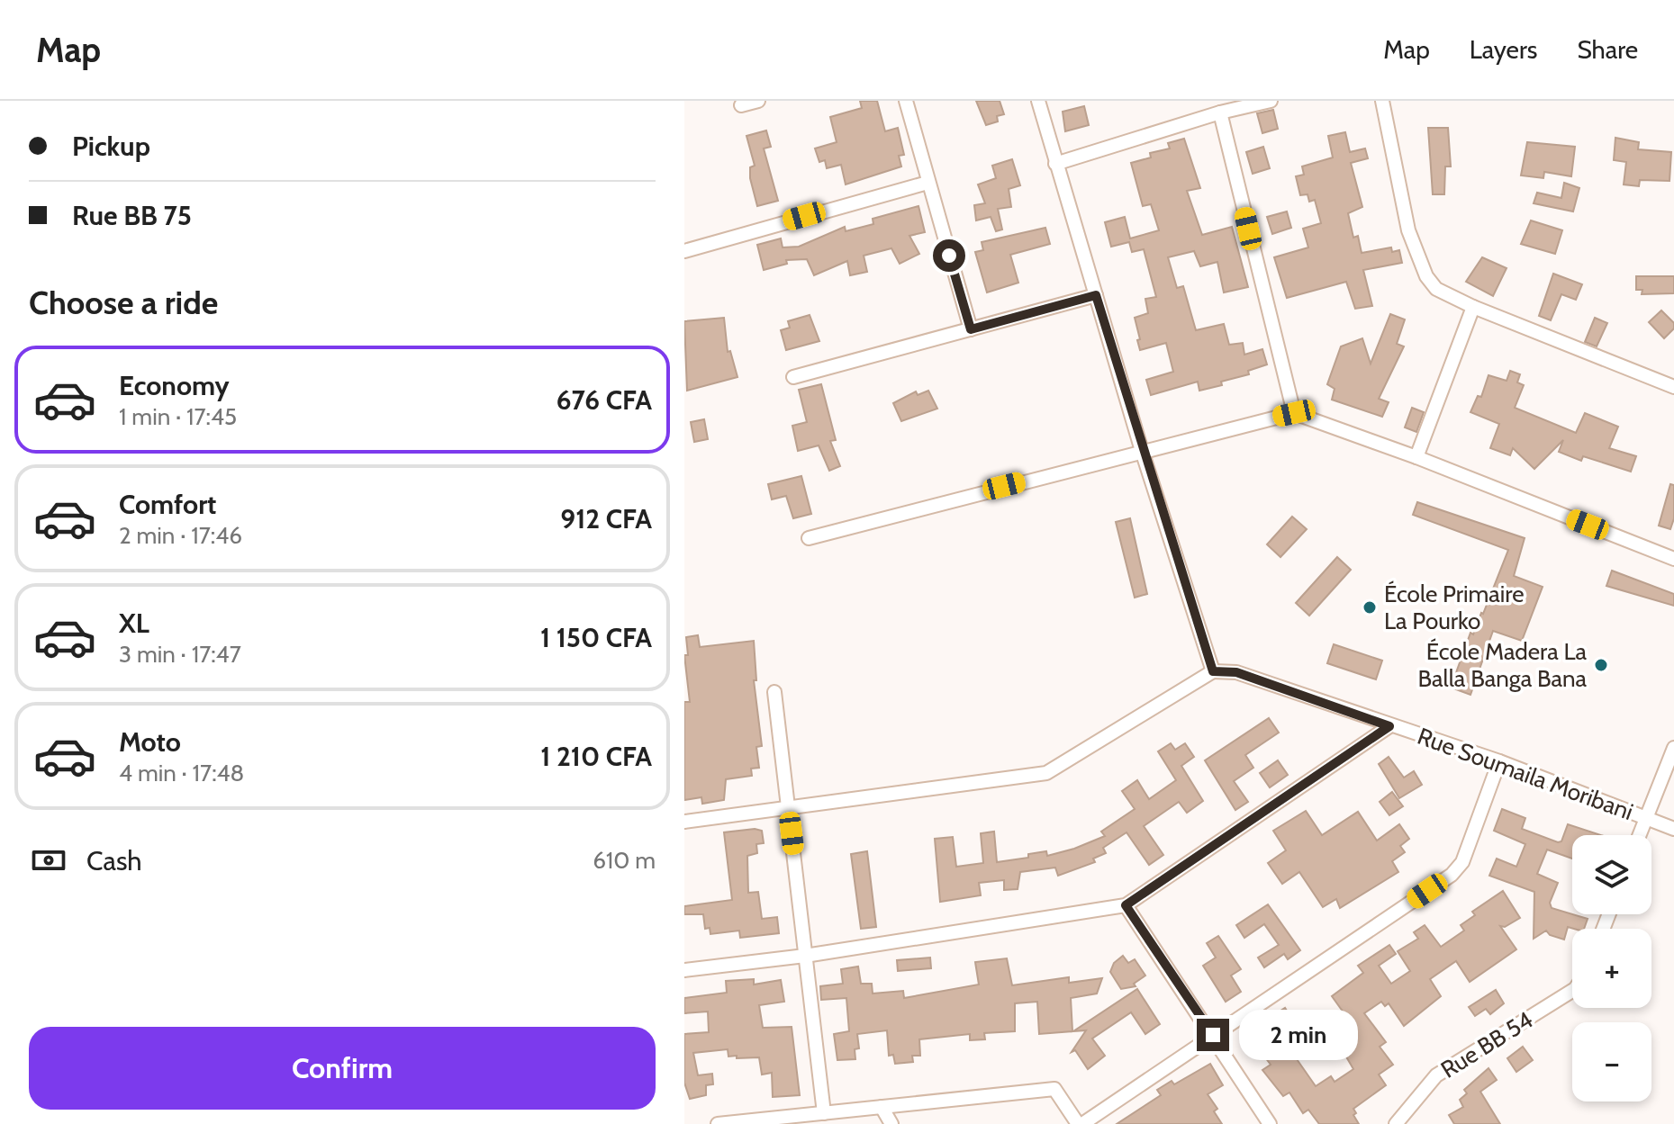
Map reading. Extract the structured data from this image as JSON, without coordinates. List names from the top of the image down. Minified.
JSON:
{"streets":{"street":["Rue Soumaila Moribani","Rue BB 54"]},"places":["École Primaire La Pourko","École Madera La Balla Banga Bana"],"page":{"header":"Map","nav":["Map","Layers","Share"],"banner":["Pickup","Rue BB 75"],"heading":"Choose a ride","list":[{"name":"Economy","note":"1 min · 17:45","value":"676 CFA"},{"name":"Comfort","note":"2 min · 17:46","value":"912 CFA"},{"name":"XL","note":"3 min · 17:47","value":"1 150 CFA"},{"name":"Moto","note":"4 min · 17:48","value":"1 210 CFA"}],"pay":["Cash","610 m"],"map_buttons":["+","−"],"bubble":"2 min","buttons":"Confirm"}}
